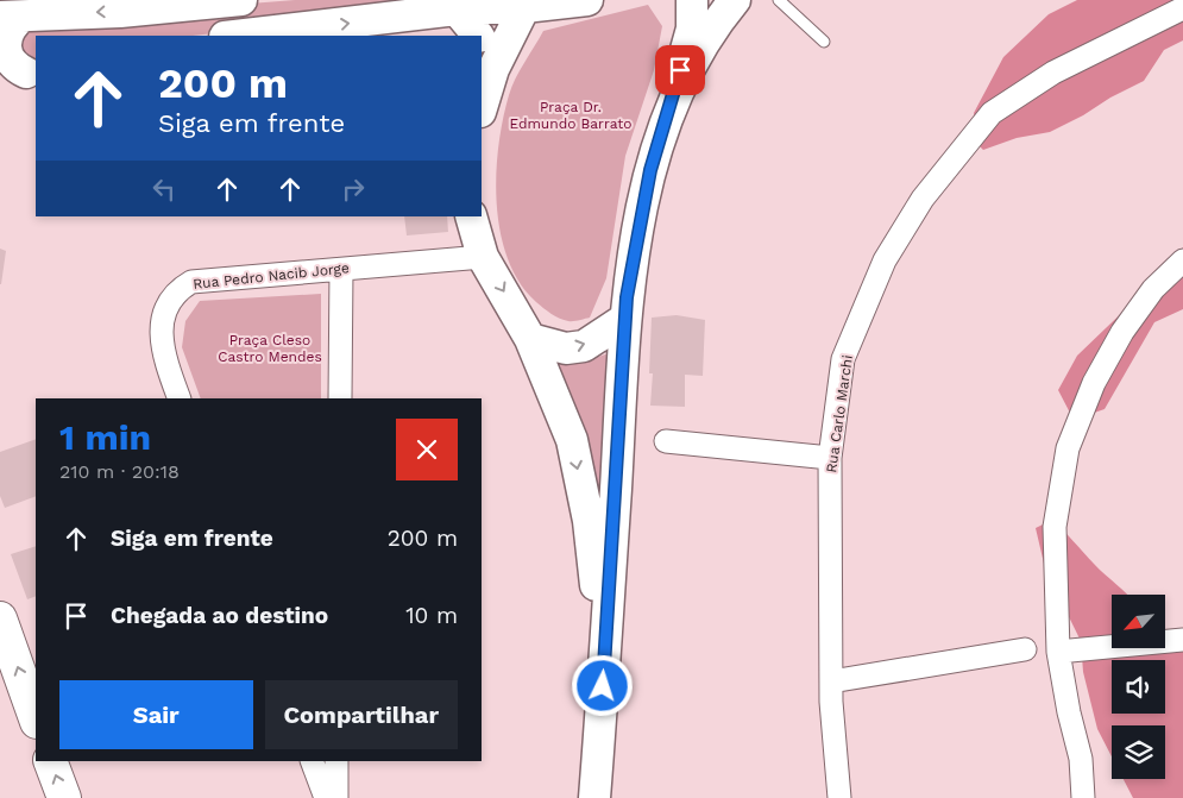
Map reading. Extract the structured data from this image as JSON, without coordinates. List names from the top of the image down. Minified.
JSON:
{"streets":{"street":["Rua Pedro Nacib Jorge","Rua Carlo Marchi"]},"parks":["Praça Dr. Edmundo Barrato","Praça Cleso Castro Mendes"],"north":"bottom left","page":{"turn":["200 m","Siga em frente"],"heading":["1 min","210 m · 20:18"],"list":[{"name":"Siga em frente","value":"200 m"},{"name":"Chegada ao destino","value":"10 m"}],"buttons":["Sair","Compartilhar"]}}
